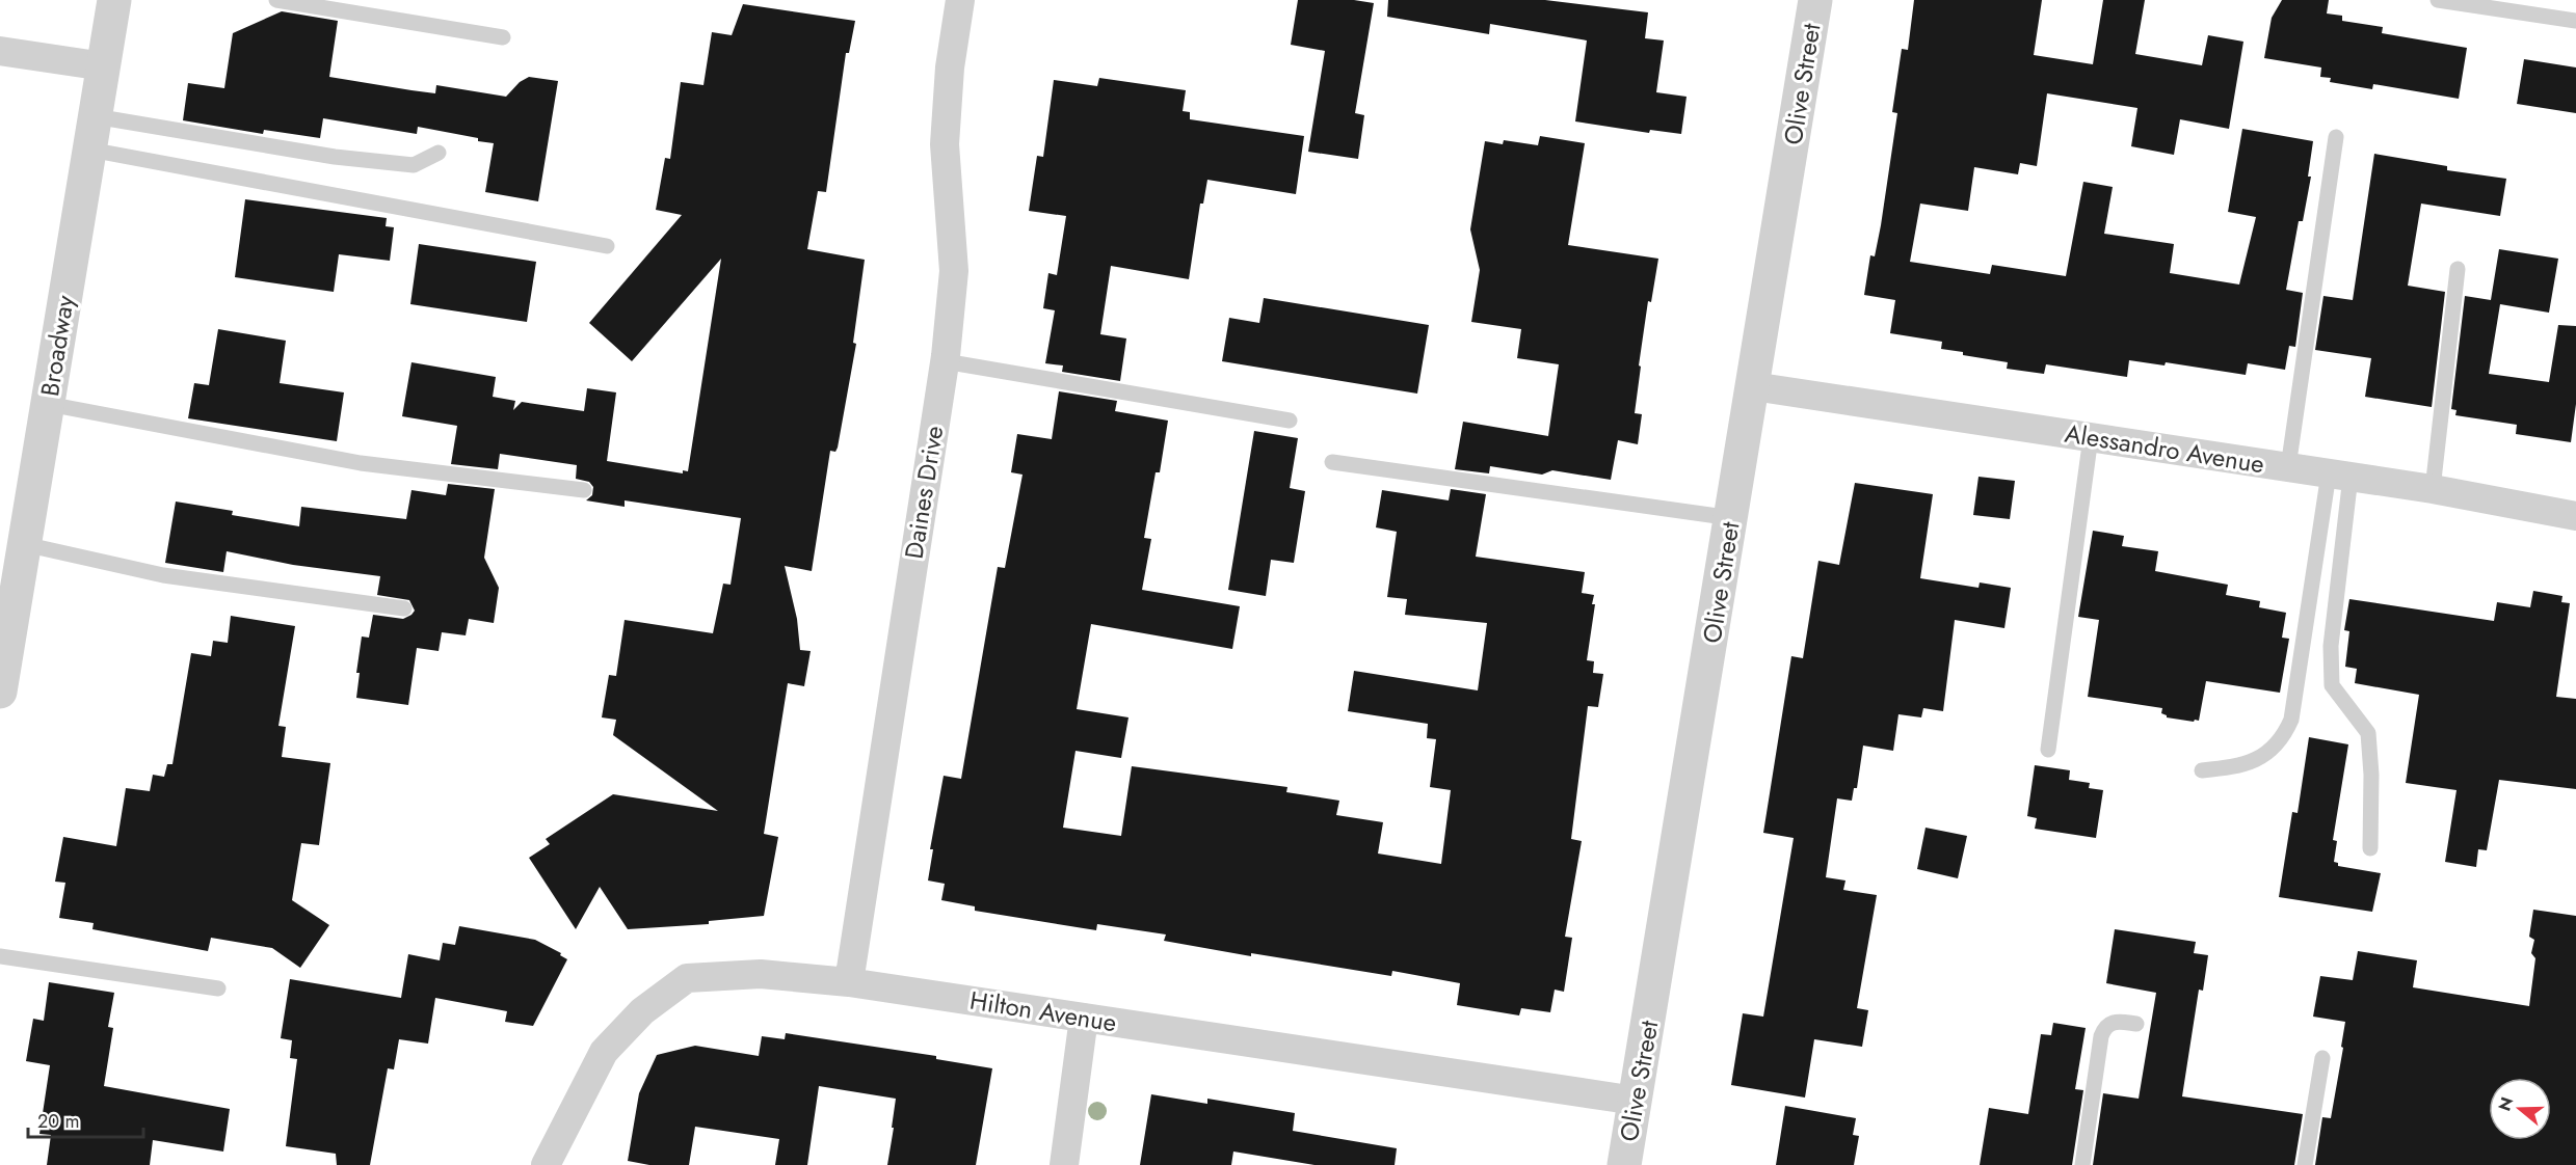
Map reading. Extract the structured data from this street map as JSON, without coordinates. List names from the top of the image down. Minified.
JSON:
{"streets":{"street":["Olive Street","Broadway","Alessandro Avenue","Daines Drive","Hilton Avenue"]},"crossings":[["Olive Street","Alessandro Avenue"],["Olive Street","Hilton Avenue"],["Daines Drive","Hilton Avenue"]],"scale_bar":"20 m","north":"left"}
